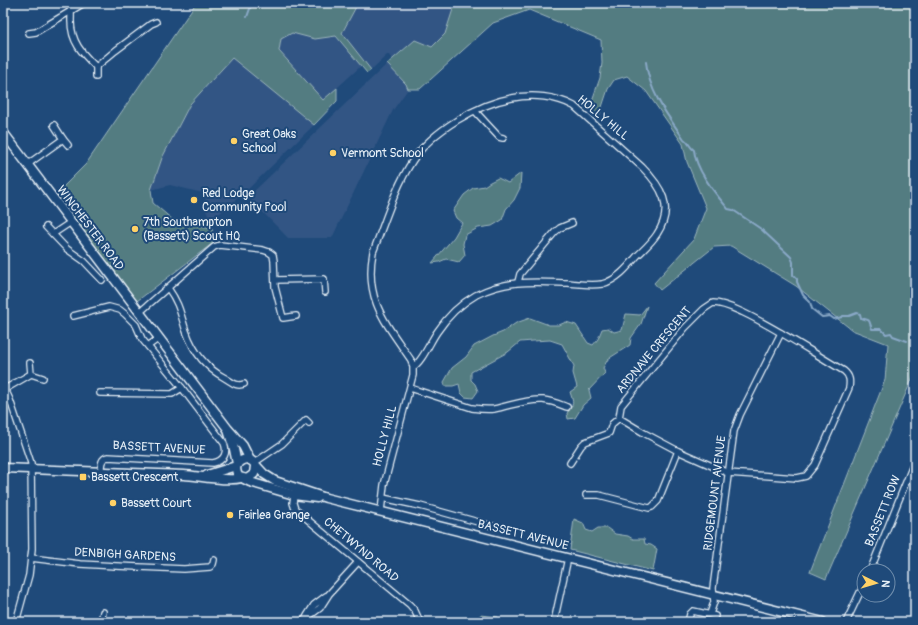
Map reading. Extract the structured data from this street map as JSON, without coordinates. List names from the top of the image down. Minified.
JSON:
{"streets":{"main road":["WINCHESTER ROAD","BASSETT AVENUE"],"street":["HOLLY HILL","ARDNAVE CRESCENT","RIDGEMOUNT AVENUE","BASSETT ROW","CHETWYND ROAD","DENBIGH GARDENS"]},"crossings":[["HOLLY HILL","BASSETT AVENUE"],["WINCHESTER ROAD","BASSETT AVENUE"],["ARDNAVE CRESCENT","RIDGEMOUNT AVENUE"],["BASSETT AVENUE","RIDGEMOUNT AVENUE"],["BASSETT AVENUE","CHETWYND ROAD"]],"places":{"other":["Great Oaks School","Vermont School","Red Lodge Community Pool","7th Southampton (Bassett) Scout HQ","Bassett Court","Fairlea Grange"],"transit":["Bassett Crescent"]},"north":"right"}
